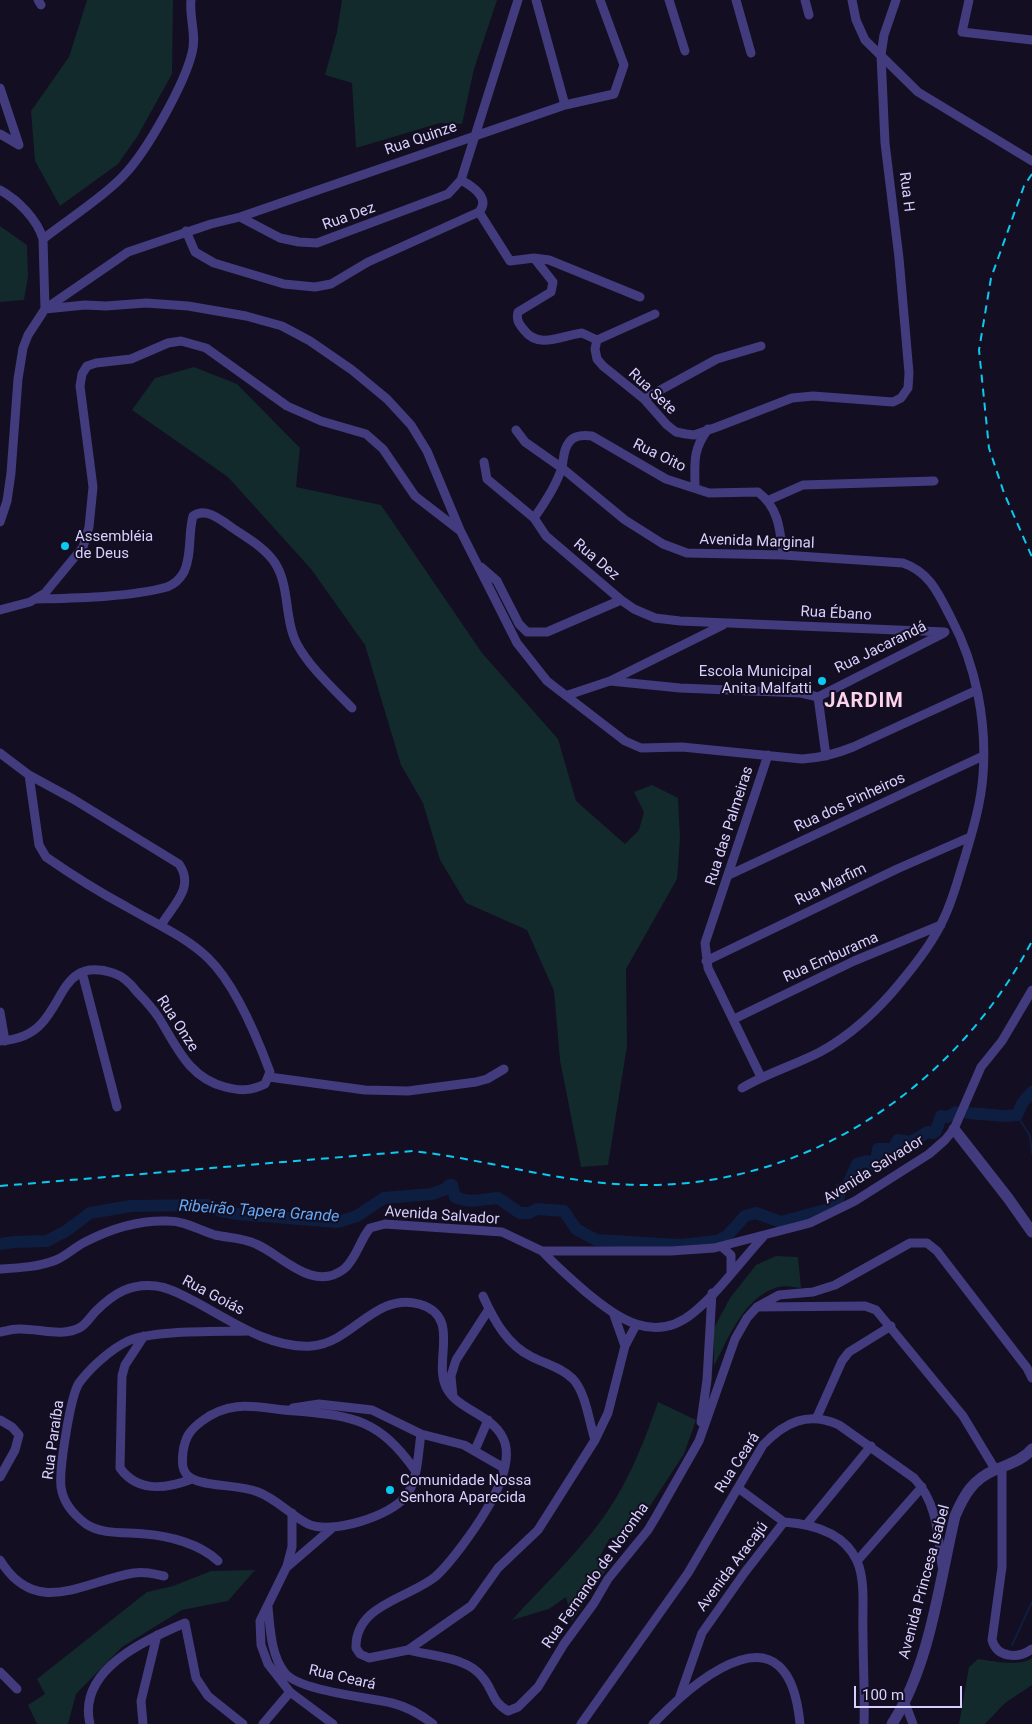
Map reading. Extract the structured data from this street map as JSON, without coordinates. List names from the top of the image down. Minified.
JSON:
{"streets":{"street":["Rua Quinze","Rua H","Rua Dez","Rua Sete","Rua Oito","Avenida Marginal","Rua Ébano","Rua Jacarandá","Rua dos Pinheiros","Rua das Palmeiras","Rua Marfim","Rua Emburama","Rua Onze","Avenida Salvador","Rua Goiás","Rua Paraíba","Rua Ceará","Avenida Aracajú","Rua Fernando de Noronha","Avenida Princesa Isabel"]},"crossings":[["Rua Quinze","Rua Dez"],["Rua H","Rua Sete"],["Rua Dez","Rua Ébano"],["Rua Oito","Avenida Marginal"],["Avenida Marginal","Rua Jacarandá"],["Avenida Marginal","Rua dos Pinheiros"],["Avenida Marginal","Rua Marfim"],["Avenida Marginal","Rua Emburama"],["Rua Ébano","Rua Jacarandá"],["Rua dos Pinheiros","Rua das Palmeiras"],["Rua das Palmeiras","Rua Marfim"]],"districts":["JARDIM"],"water":["Ribeirão Tapera Grande"],"places":["Assembléia de Deus","Escola Municipal Anita Malfatti","Comunidade Nossa Senhora Aparecida"],"scale_bar":"100 m"}
